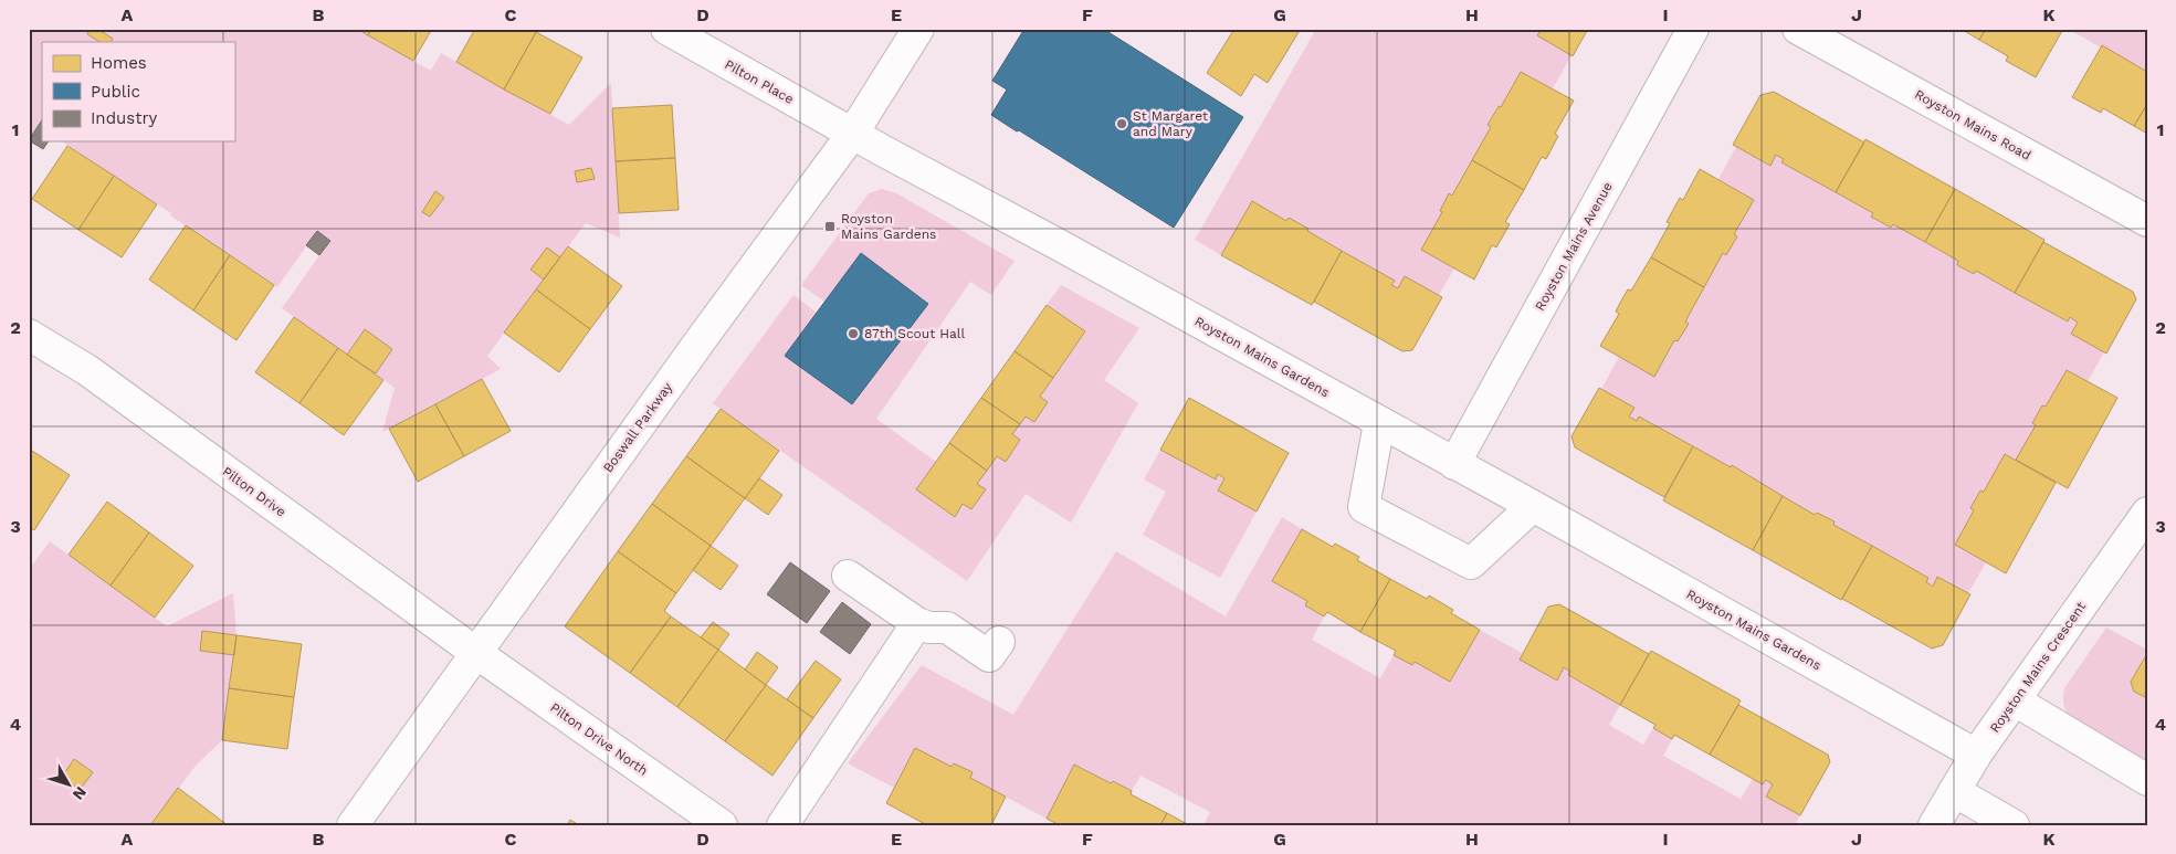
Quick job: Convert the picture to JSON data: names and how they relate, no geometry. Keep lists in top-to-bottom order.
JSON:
{
  "streets": {
    "street": [
      "Pilton Place",
      "Royston Mains Road",
      "Royston Mains Avenue",
      "Royston Mains Gardens",
      "Boswall Parkway",
      "Pilton Drive",
      "Royston Mains Crescent",
      "Pilton Drive North"
    ]
  },
  "crossings": [
    ["Pilton Place", "Royston Mains Gardens"],
    ["Pilton Place", "Boswall Parkway"],
    ["Royston Mains Avenue", "Royston Mains Gardens"],
    ["Royston Mains Gardens", "Boswall Parkway"],
    ["Royston Mains Gardens", "Royston Mains Crescent"],
    ["Boswall Parkway", "Pilton Drive"],
    ["Boswall Parkway", "Pilton Drive North"],
    ["Pilton Drive", "Pilton Drive North"]
  ],
  "places": {
    "other": ["St Margaret and Mary", "87th Scout Hall"],
    "transit": ["Royston Mains Gardens"]
  },
  "legend": ["Homes", "Public", "Industry"],
  "north": "bottom right",
  "grid": {
    "columns": [
      "A",
      "B",
      "C",
      "D",
      "E",
      "F",
      "G",
      "H",
      "I",
      "J",
      "K"
    ],
    "rows": [
      "1",
      "2",
      "3",
      "4"
    ]
  }
}
